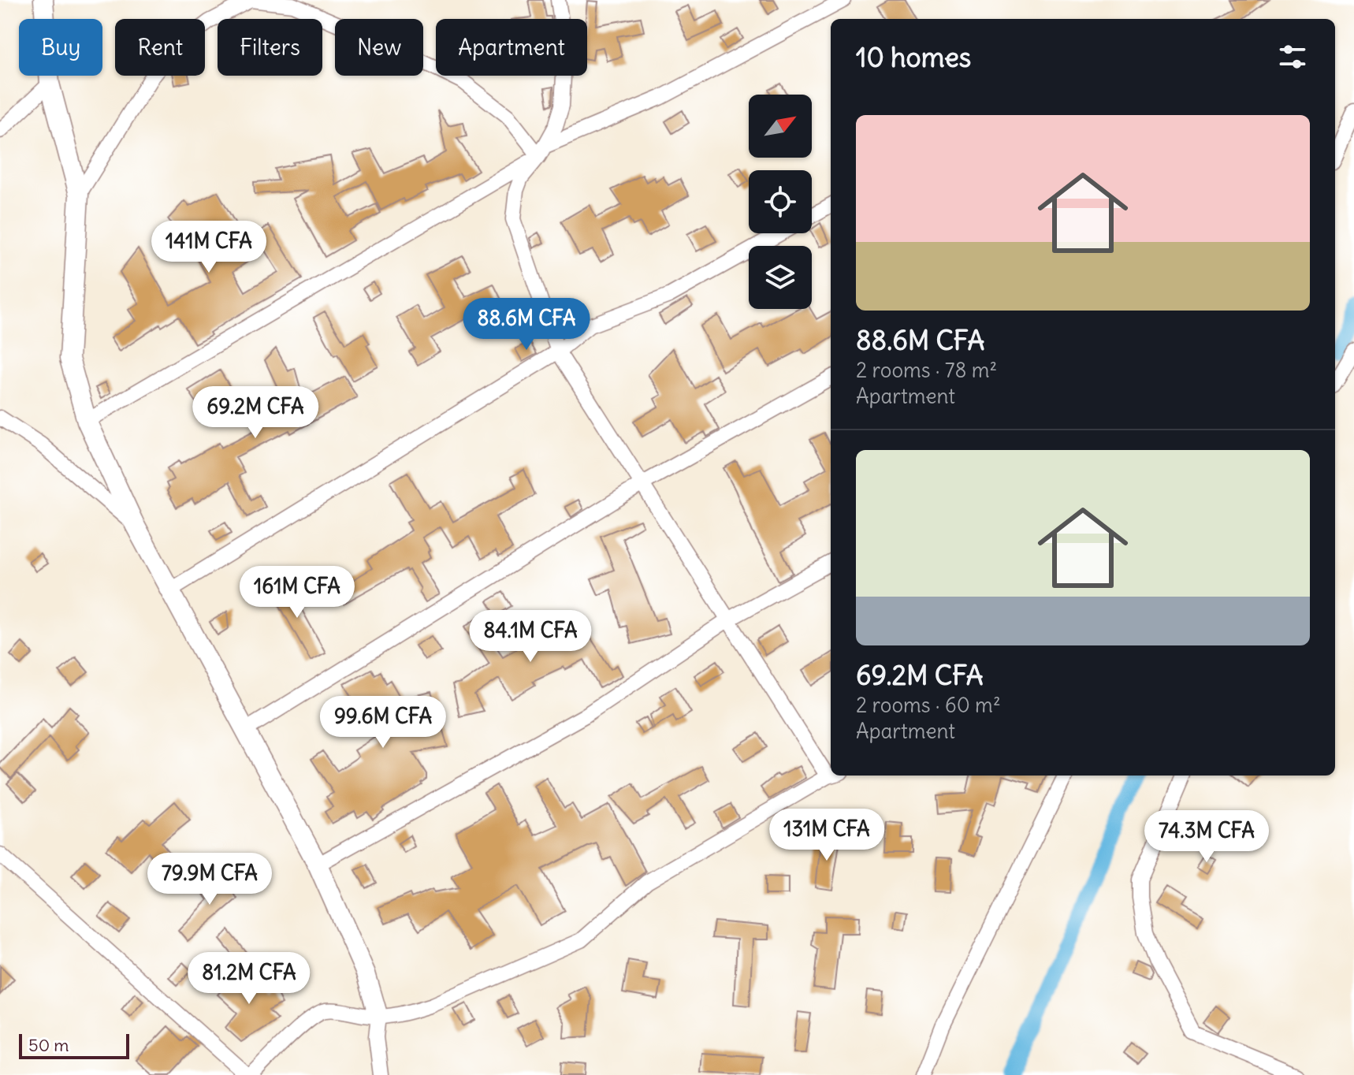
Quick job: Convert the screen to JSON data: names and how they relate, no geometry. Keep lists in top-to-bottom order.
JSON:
{
  "scale_bar": "50 m",
  "north": "top right",
  "page": {
    "chip": [
      "Buy",
      "Rent",
      "Filters",
      "New",
      "Apartment"
    ],
    "heading": "10 homes",
    "list": [
      {
        "name": "88.6M CFA",
        "note": "2 rooms · 78 m² · Apartment"
      },
      {
        "name": "69.2M CFA",
        "note": "2 rooms · 60 m² · Apartment"
      }
    ],
    "price": [
      "141M CFA",
      "88.6M CFA",
      "69.2M CFA",
      "161M CFA",
      "84.1M CFA",
      "99.6M CFA",
      "131M CFA",
      "74.3M CFA",
      "79.9M CFA",
      "81.2M CFA"
    ],
    "scale": "50 m"
  }
}
